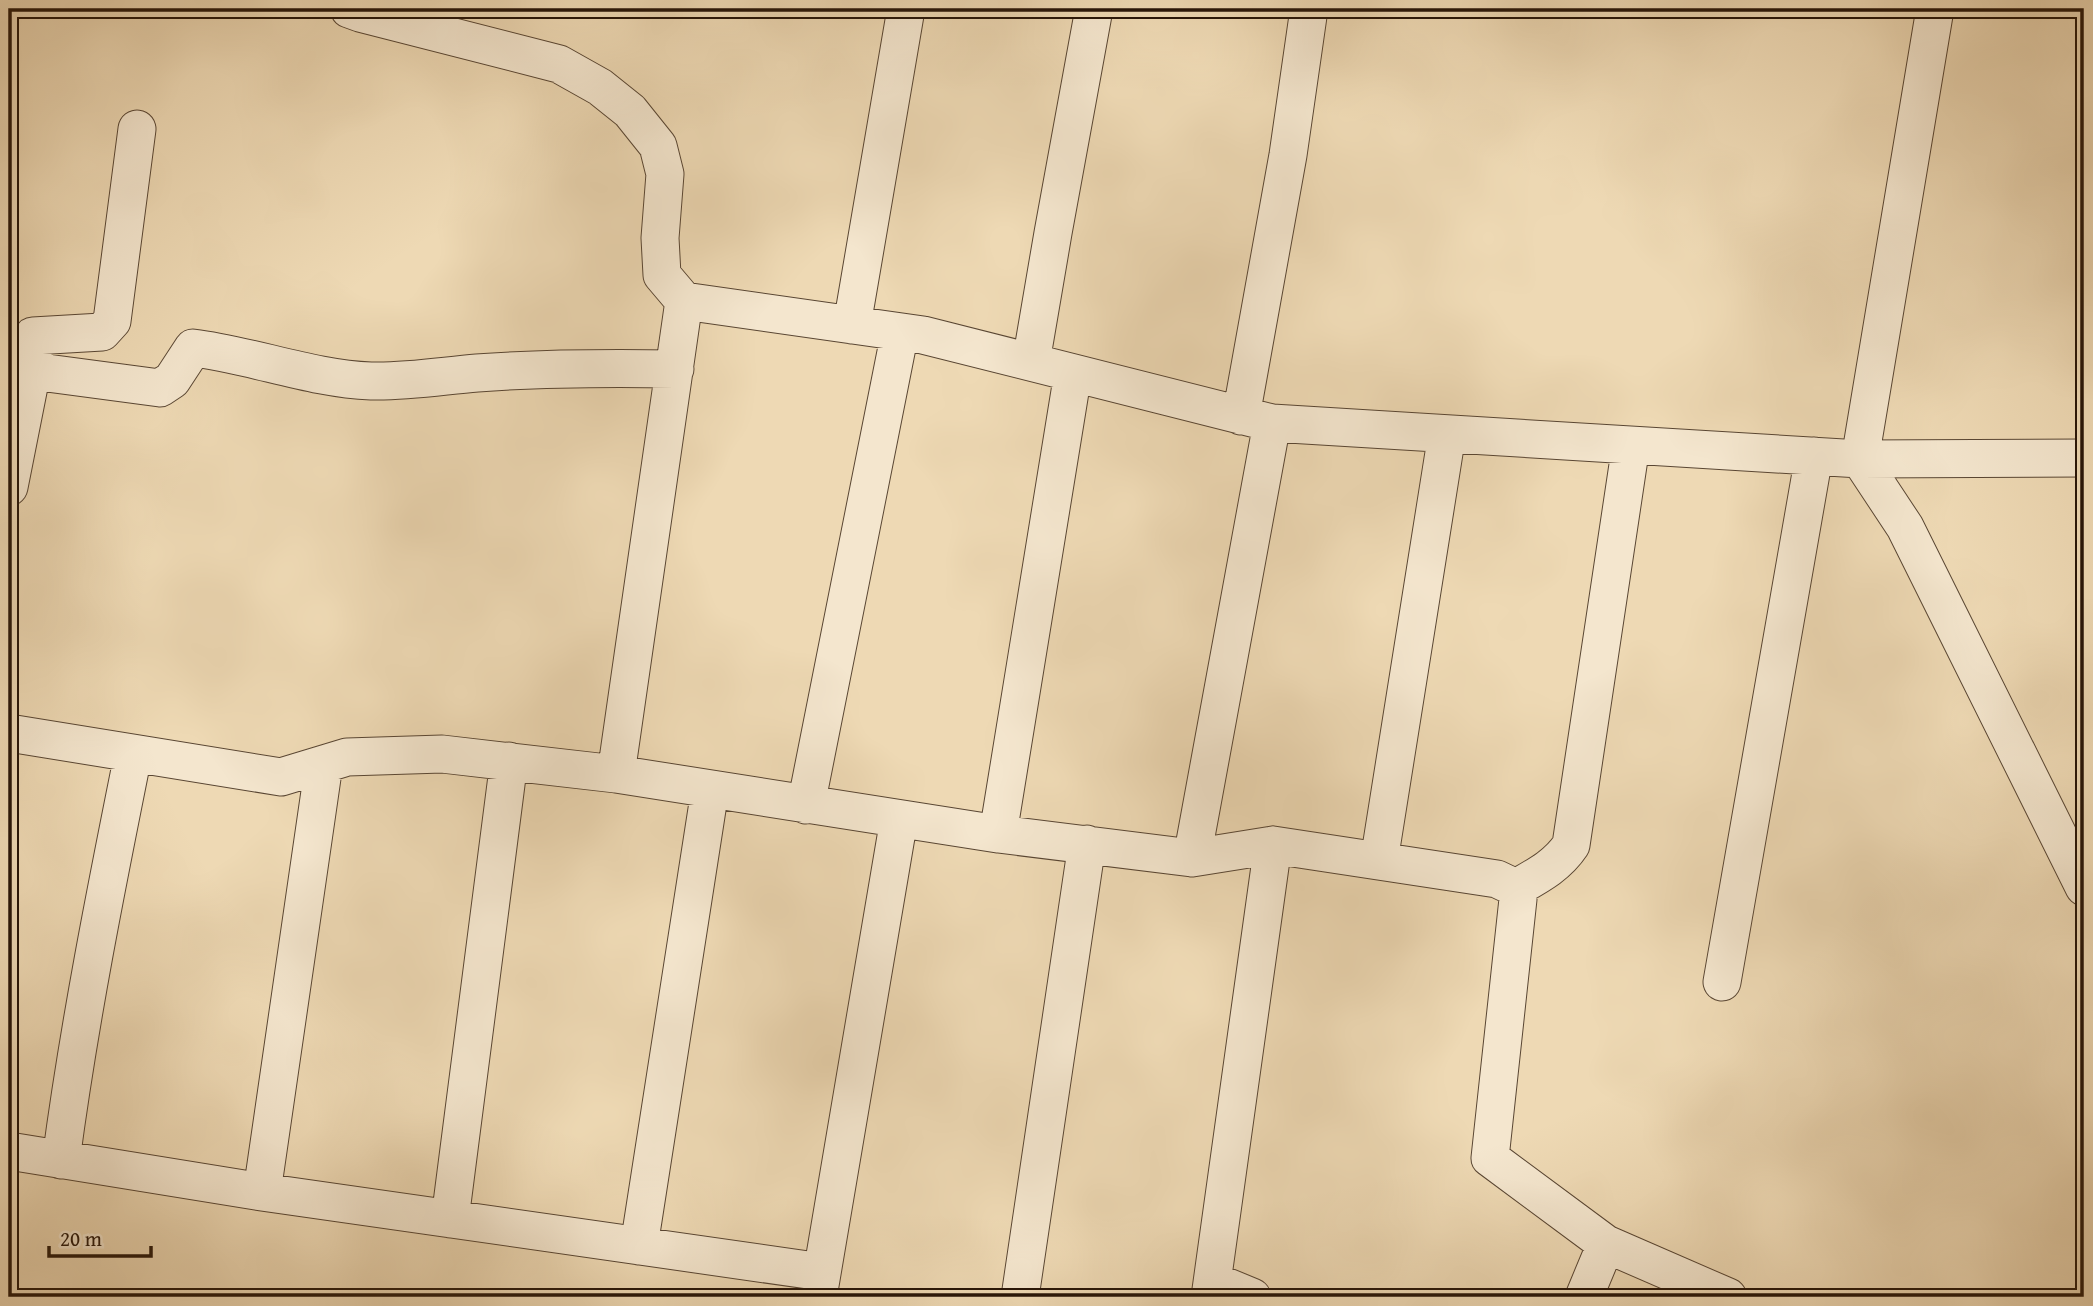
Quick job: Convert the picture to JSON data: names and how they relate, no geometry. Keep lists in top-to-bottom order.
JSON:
{
  "scale_bar": "20 m"
}
